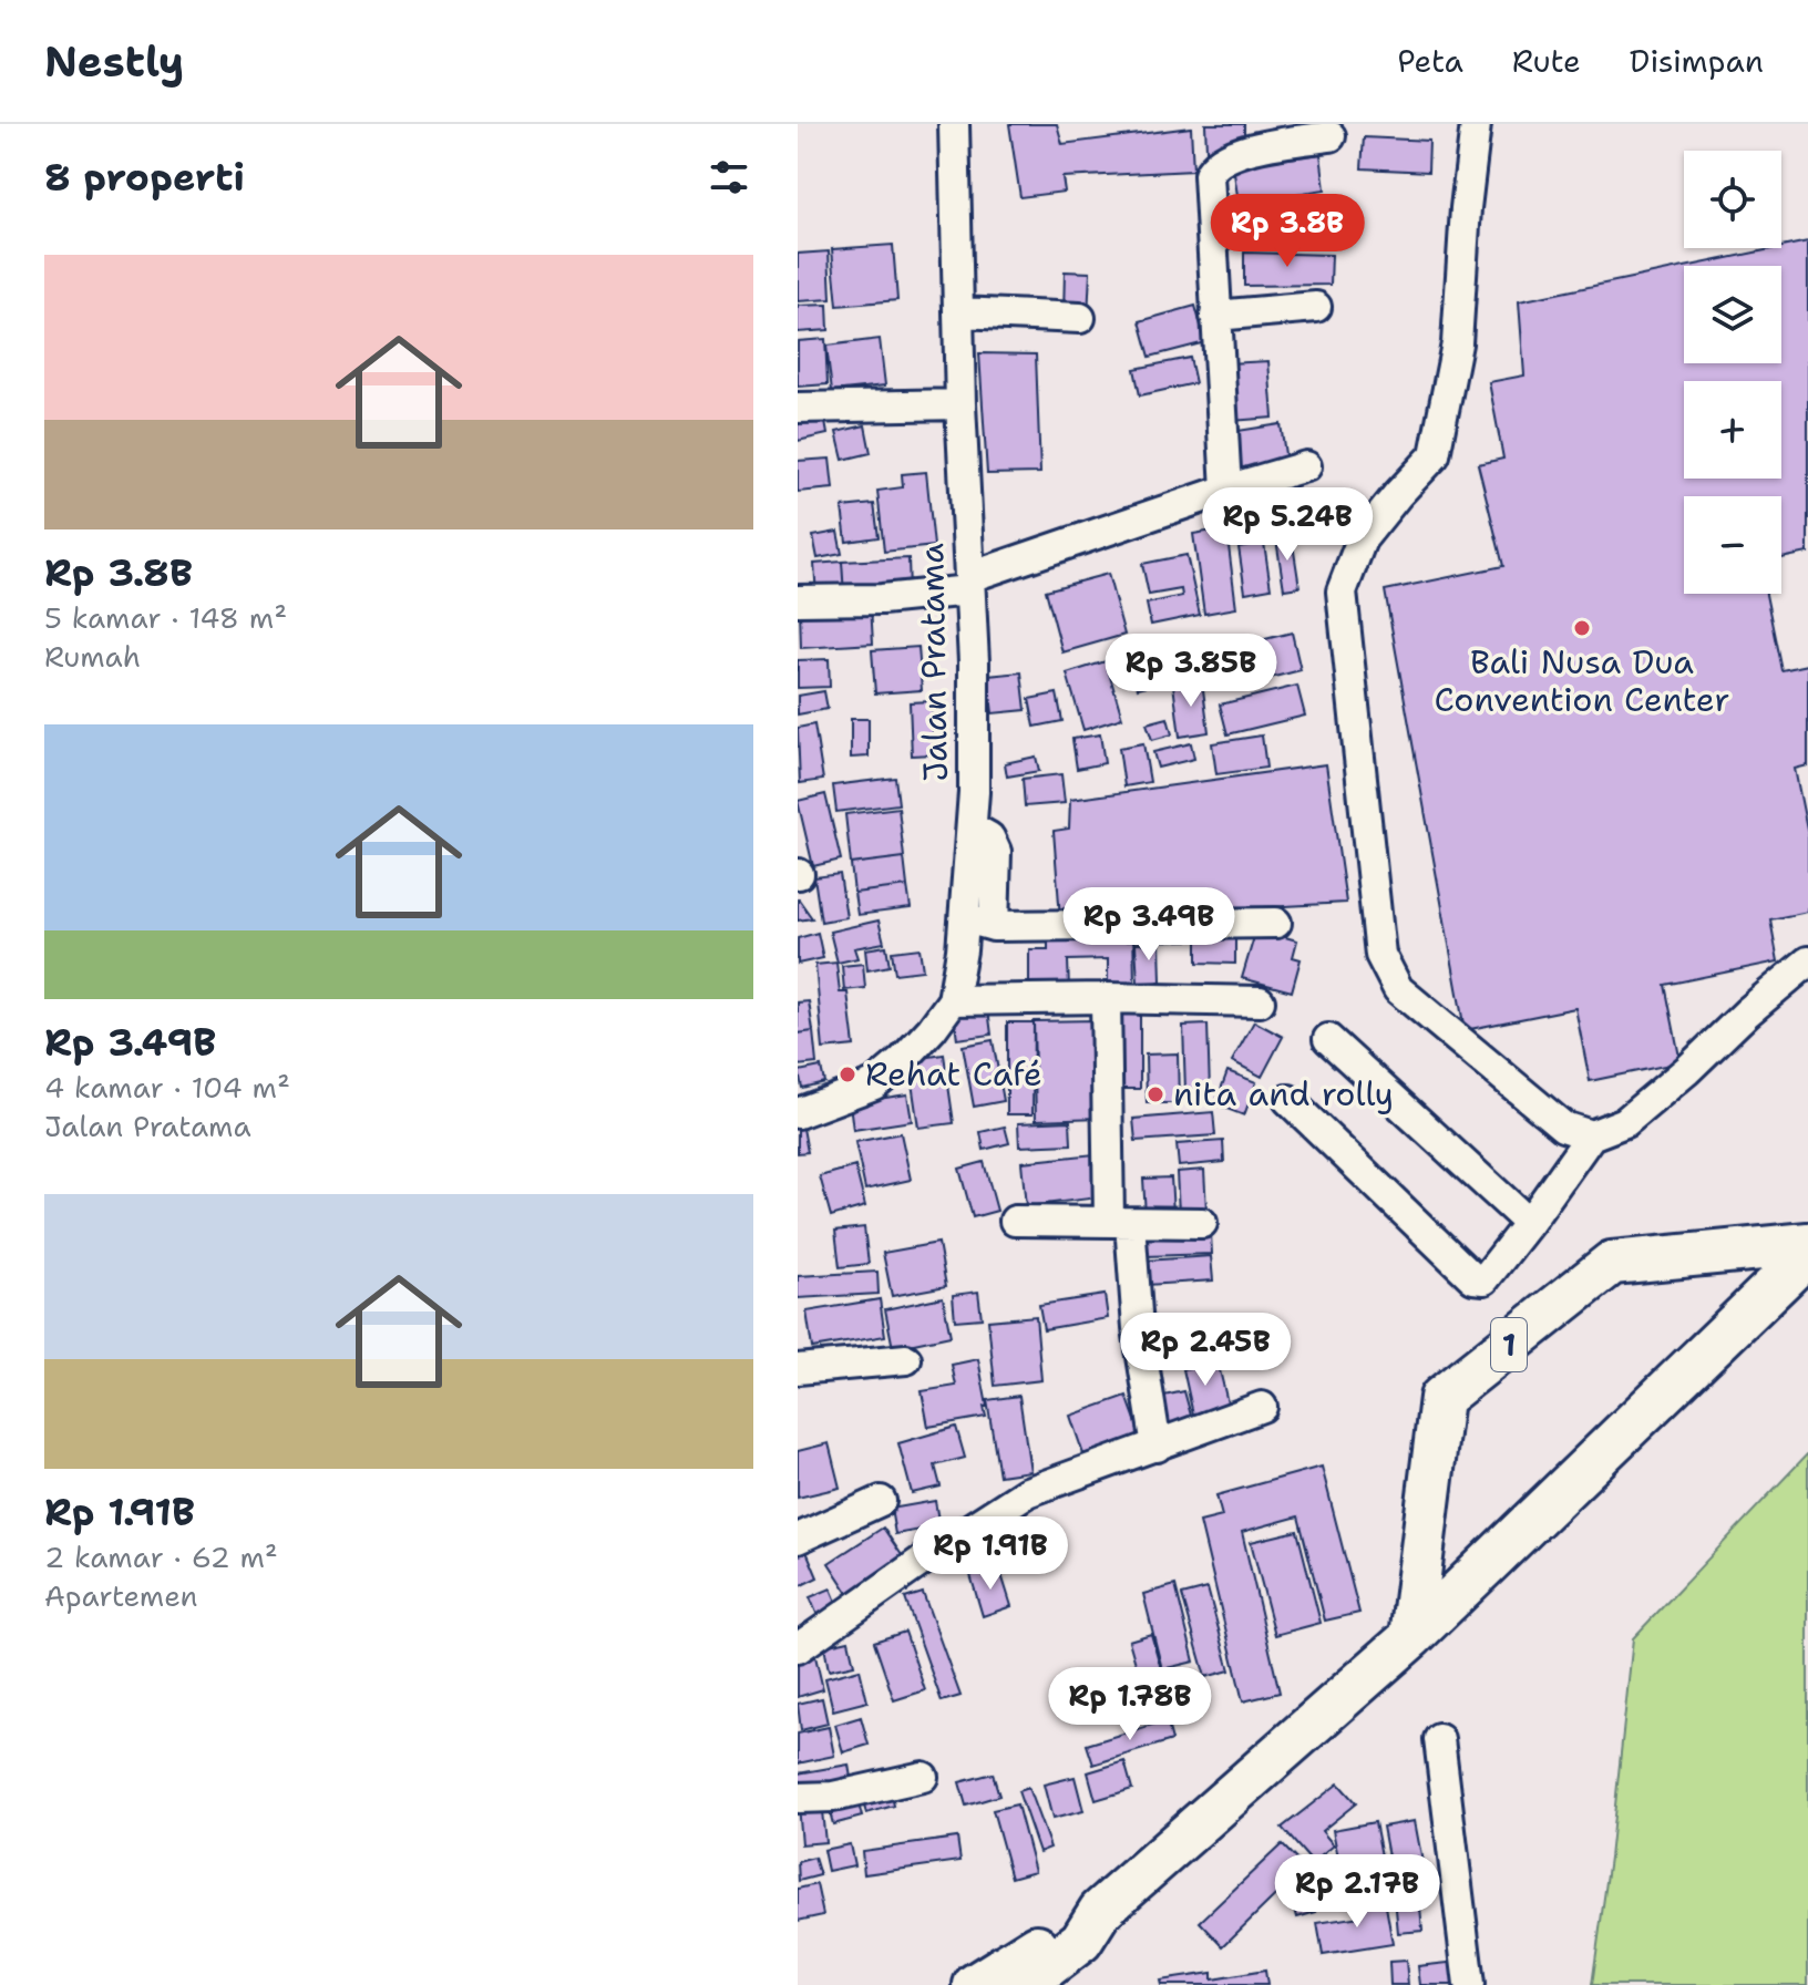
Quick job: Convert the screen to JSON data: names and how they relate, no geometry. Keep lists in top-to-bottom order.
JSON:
{
  "streets": {
    "highway": ["1"],
    "street": ["Jalan Pratama"]
  },
  "places": ["Bali Nusa Dua Convention Center", "Rehat Café", "nita and rolly"],
  "page": {
    "header": "Nestly",
    "nav": ["Peta", "Rute", "Disimpan"],
    "heading": "8 properti",
    "map_buttons": ["+", "−"],
    "price": [
      "Rp 3.8B",
      "Rp 5.24B",
      "Rp 3.85B",
      "Rp 3.49B",
      "Rp 2.45B",
      "Rp 1.91B",
      "Rp 1.78B",
      "Rp 2.17B"
    ],
    "list": [
      {
        "name": "Rp 3.8B",
        "note": "5 kamar · 148 m² · Rumah"
      },
      {
        "name": "Rp 3.49B",
        "note": "4 kamar · 104 m² · Jalan Pratama"
      },
      {
        "name": "Rp 1.91B",
        "note": "2 kamar · 62 m² · Apartemen"
      }
    ]
  }
}
